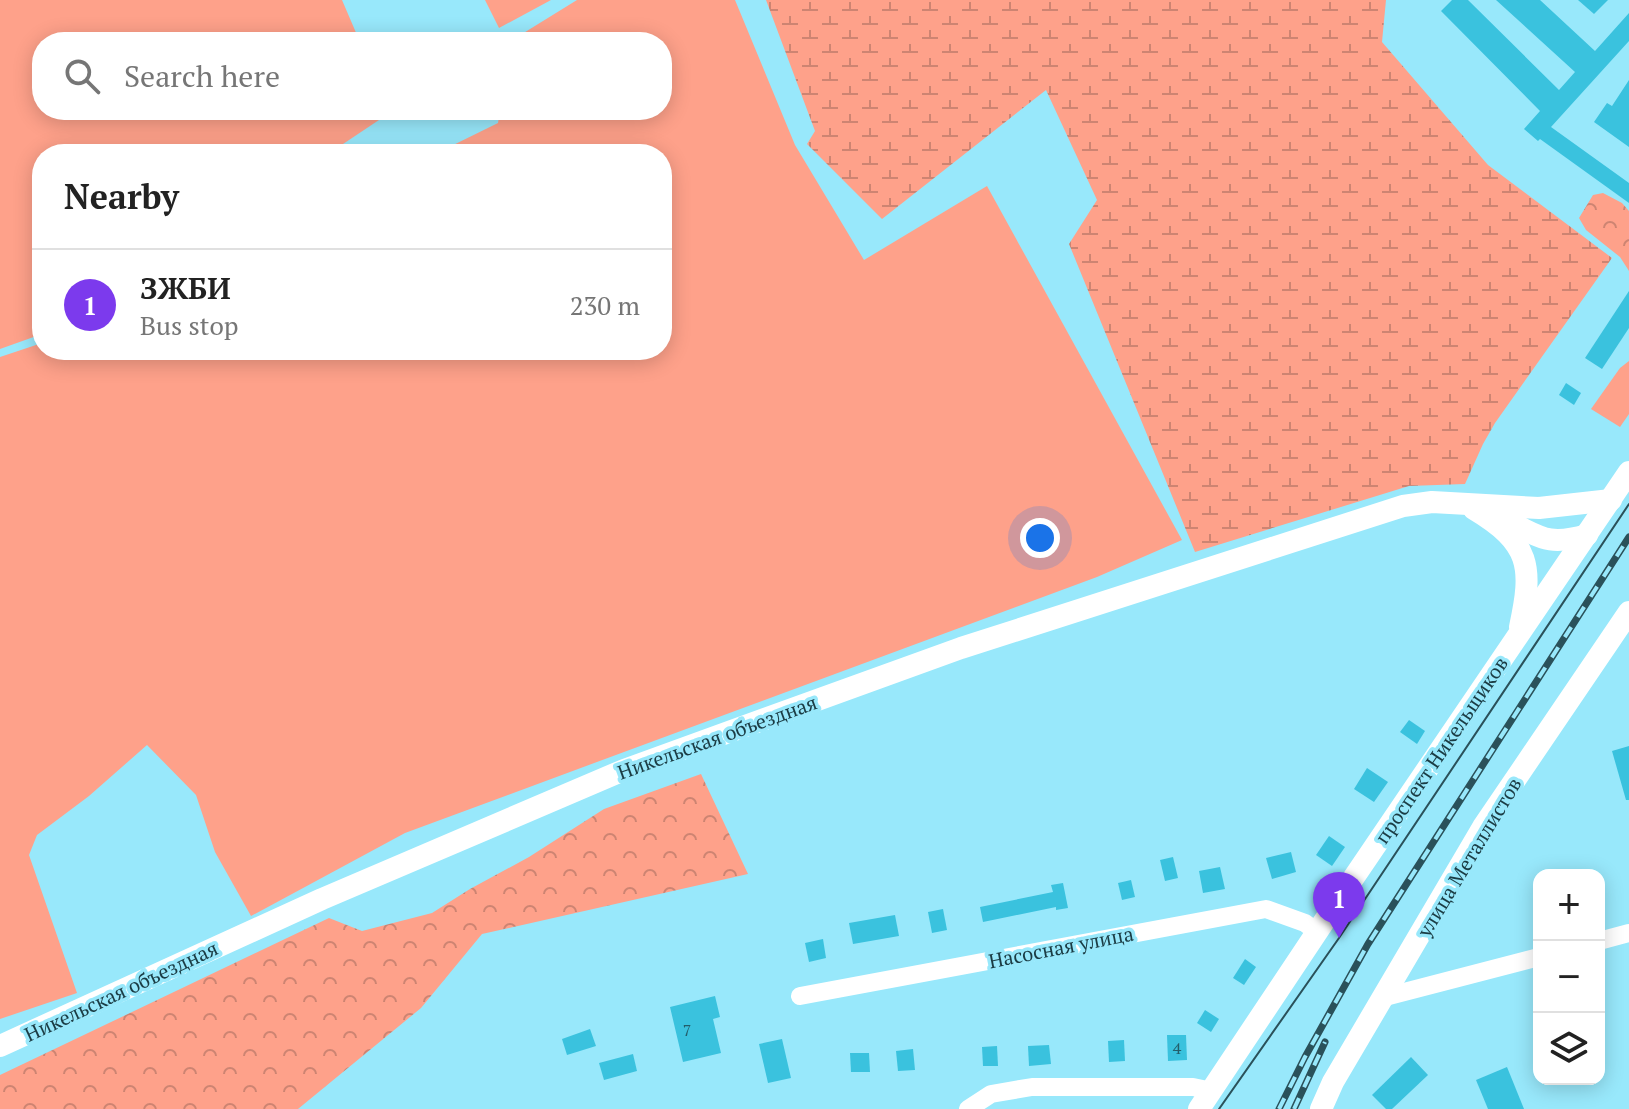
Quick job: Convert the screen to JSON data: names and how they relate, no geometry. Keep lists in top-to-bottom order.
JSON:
{
  "streets": {
    "main road": ["Никельская объездная", "проспект Никельщиков", "улица Металлистов"],
    "street": ["Насосная улица"]
  },
  "crossings": [
    ["Никельская объездная", "проспект Никельщиков"],
    ["проспект Никельщиков", "Насосная улица"]
  ],
  "house_numbers": ["7", "4"],
  "page": {
    "search": "Search here",
    "heading": "Nearby",
    "list": [
      {
        "mark": "1",
        "name": "ЗЖБИ",
        "note": "Bus stop",
        "value": "230 m"
      }
    ],
    "map_buttons": ["+", "−"],
    "pins": "1"
  }
}
